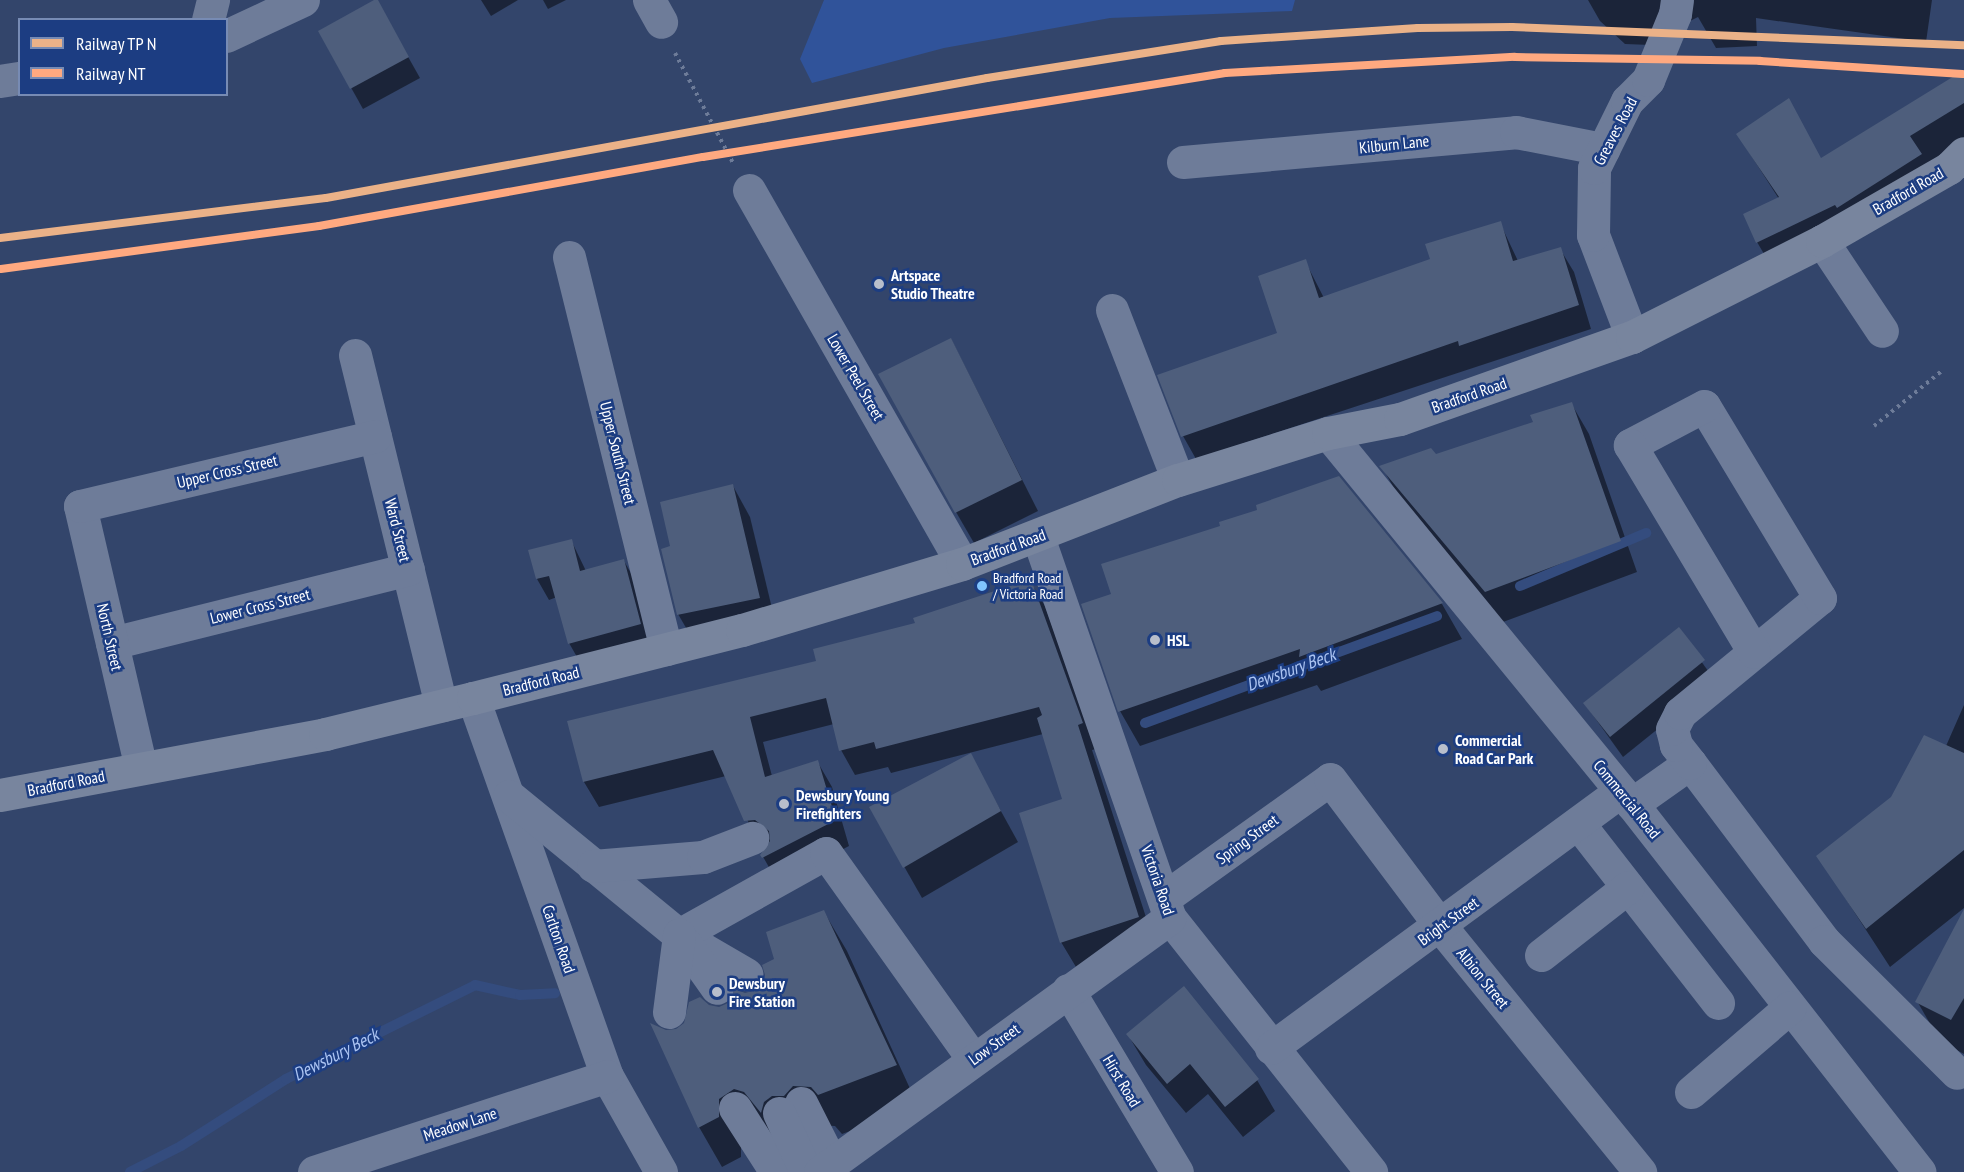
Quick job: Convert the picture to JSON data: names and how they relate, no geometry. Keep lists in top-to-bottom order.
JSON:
{
  "streets": {
    "main road": ["Bradford Road"],
    "street": [
      "Greaves Road",
      "Kilburn Lane",
      "Lower Peel Street",
      "Upper South Street",
      "Upper Cross Street",
      "Ward Street",
      "Lower Cross Street",
      "North Street",
      "Commercial Road",
      "Spring Street",
      "Victoria Road",
      "Bright Street",
      "Carlton Road",
      "Albion Street",
      "Low Street",
      "Hirst Road",
      "Meadow Lane"
    ]
  },
  "crossings": [
    ["Greaves Road", "Kilburn Lane"],
    ["Greaves Road", "Bradford Road"],
    ["Bradford Road", "Lower Peel Street"],
    ["Bradford Road", "Upper South Street"],
    ["Bradford Road", "Ward Street"],
    ["Bradford Road", "North Street"],
    ["Bradford Road", "Commercial Road"],
    ["Bradford Road", "Victoria Road"],
    ["Bradford Road", "Carlton Road"],
    ["Upper Cross Street", "Ward Street"],
    ["Upper Cross Street", "North Street"],
    ["Ward Street", "Lower Cross Street"],
    ["Lower Cross Street", "North Street"],
    ["Commercial Road", "Bright Street"],
    ["Spring Street", "Victoria Road"],
    ["Spring Street", "Albion Street"],
    ["Spring Street", "Low Street"],
    ["Victoria Road", "Bright Street"],
    ["Victoria Road", "Low Street"],
    ["Bright Street", "Albion Street"],
    ["Carlton Road", "Meadow Lane"],
    ["Low Street", "Hirst Road"]
  ],
  "water": ["Dewsbury Beck"],
  "places": [
    "Artspace Studio Theatre",
    "Bradford Road / Victoria Road",
    "HSL",
    "Commercial Road Car Park",
    "Dewsbury Young Firefighters",
    "Dewsbury Fire Station"
  ],
  "lines": ["rail line NT"],
  "legend": ["Railway TP N", "Railway NT"]
}
